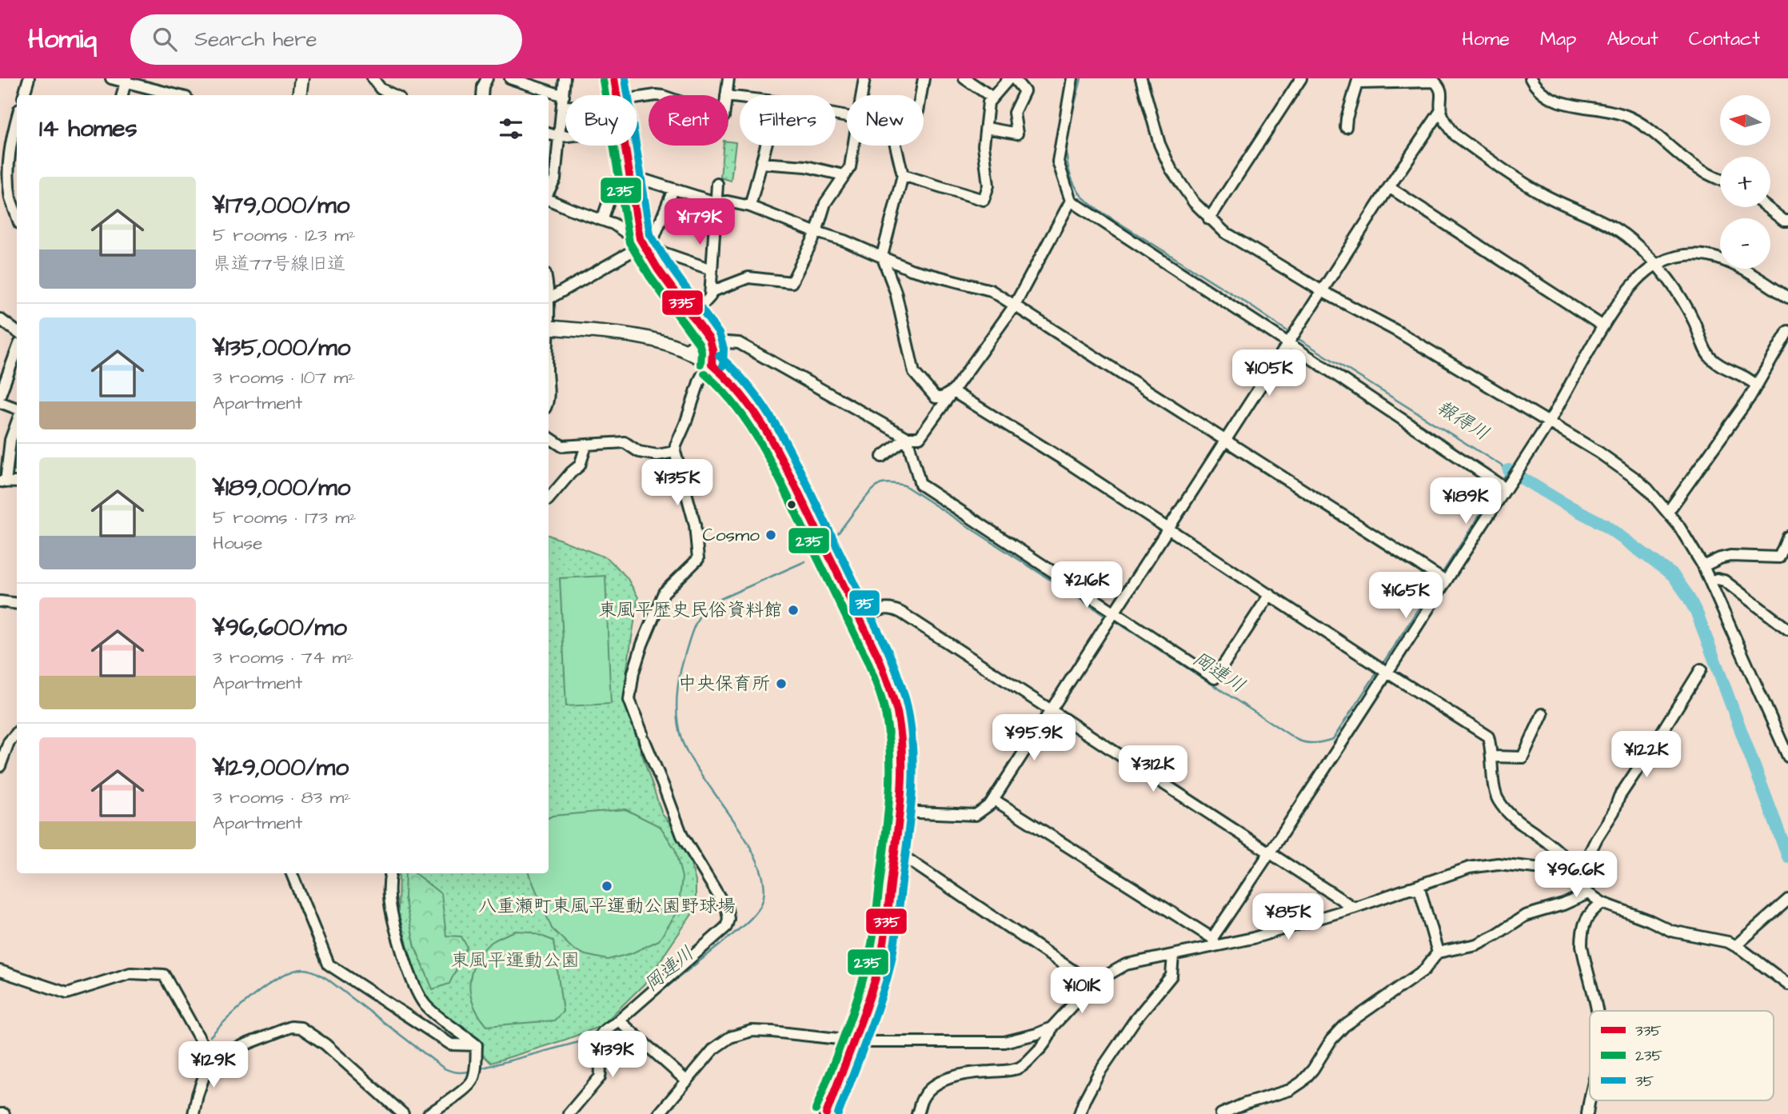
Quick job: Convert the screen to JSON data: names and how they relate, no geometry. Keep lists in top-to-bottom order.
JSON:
{
  "water": ["報得川", "岡連川"],
  "parks": ["東風平運動公園"],
  "places": [
    "Cosmo",
    "東風平歴史民俗資料館",
    "中央保育所",
    "八重瀬町東風平運動公園野球場"
  ],
  "lines": ["transit line 335", "transit line 35", "transit line 235"],
  "legend": ["335", "235", "35"],
  "north": "left",
  "page": {
    "header": "Homiq",
    "search": "Search here",
    "nav": [
      "Home",
      "Map",
      "About",
      "Contact"
    ],
    "map_buttons": ["+", "−"],
    "chip": [
      "Buy",
      "Rent",
      "Filters",
      "New"
    ],
    "heading": "14 homes",
    "list": [
      {
        "name": "¥179,000/mo",
        "note": "5 rooms · 123 m² · 県道77号線旧道"
      },
      {
        "name": "¥135,000/mo",
        "note": "3 rooms · 107 m² · Apartment"
      },
      {
        "name": "¥189,000/mo",
        "note": "5 rooms · 173 m² · House"
      },
      {
        "name": "¥96,600/mo",
        "note": "3 rooms · 74 m² · Apartment"
      },
      {
        "name": "¥129,000/mo",
        "note": "3 rooms · 83 m² · Apartment"
      }
    ],
    "price": [
      "¥179K",
      "¥105K",
      "¥135K",
      "¥189K",
      "¥216K",
      "¥165K",
      "¥95.9K",
      "¥122K",
      "¥312K",
      "¥96.6K",
      "¥85K",
      "¥101K",
      "¥139K",
      "¥129K"
    ]
  }
}
